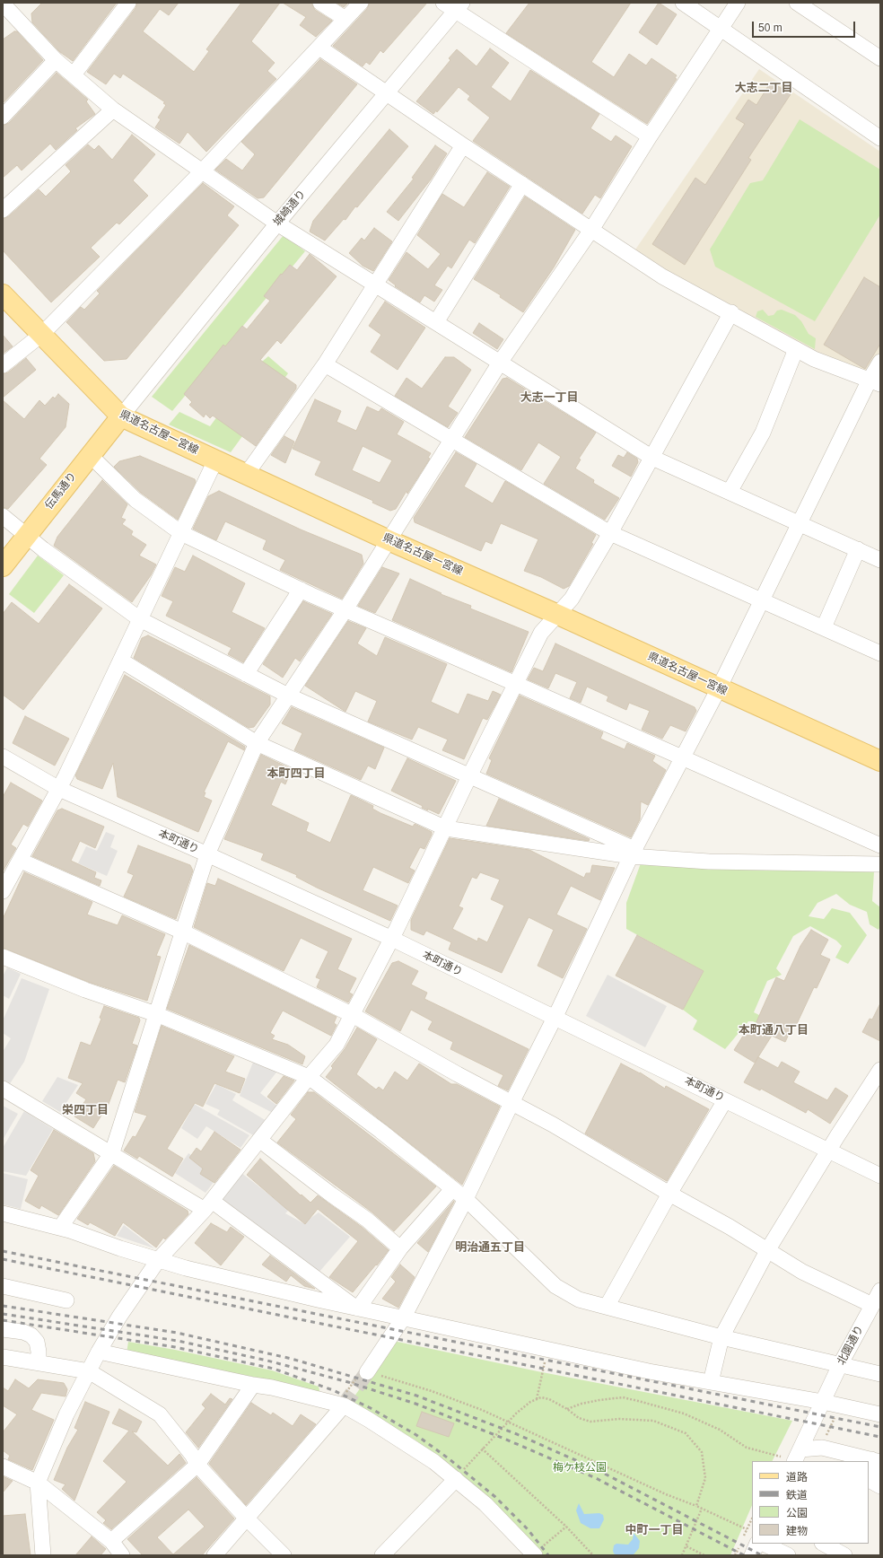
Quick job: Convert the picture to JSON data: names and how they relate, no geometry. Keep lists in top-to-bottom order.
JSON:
{
  "streets": {
    "main road": ["県道名古屋一宮線", "伝馬通り"],
    "street": ["城崎通り", "本町通り", "北園通り"]
  },
  "crossings": [
    ["城崎通り", "県道名古屋一宮線"],
    ["城崎通り", "伝馬通り"],
    ["県道名古屋一宮線", "伝馬通り"]
  ],
  "districts": [
    "大志二丁目",
    "大志一丁目",
    "本町四丁目",
    "本町通八丁目",
    "栄四丁目",
    "明治通五丁目",
    "中町一丁目"
  ],
  "parks": ["梅ケ枝公園"],
  "legend": [
    "道路",
    "鉄道",
    "公園",
    "建物"
  ],
  "scale_bar": "50 m"
}
